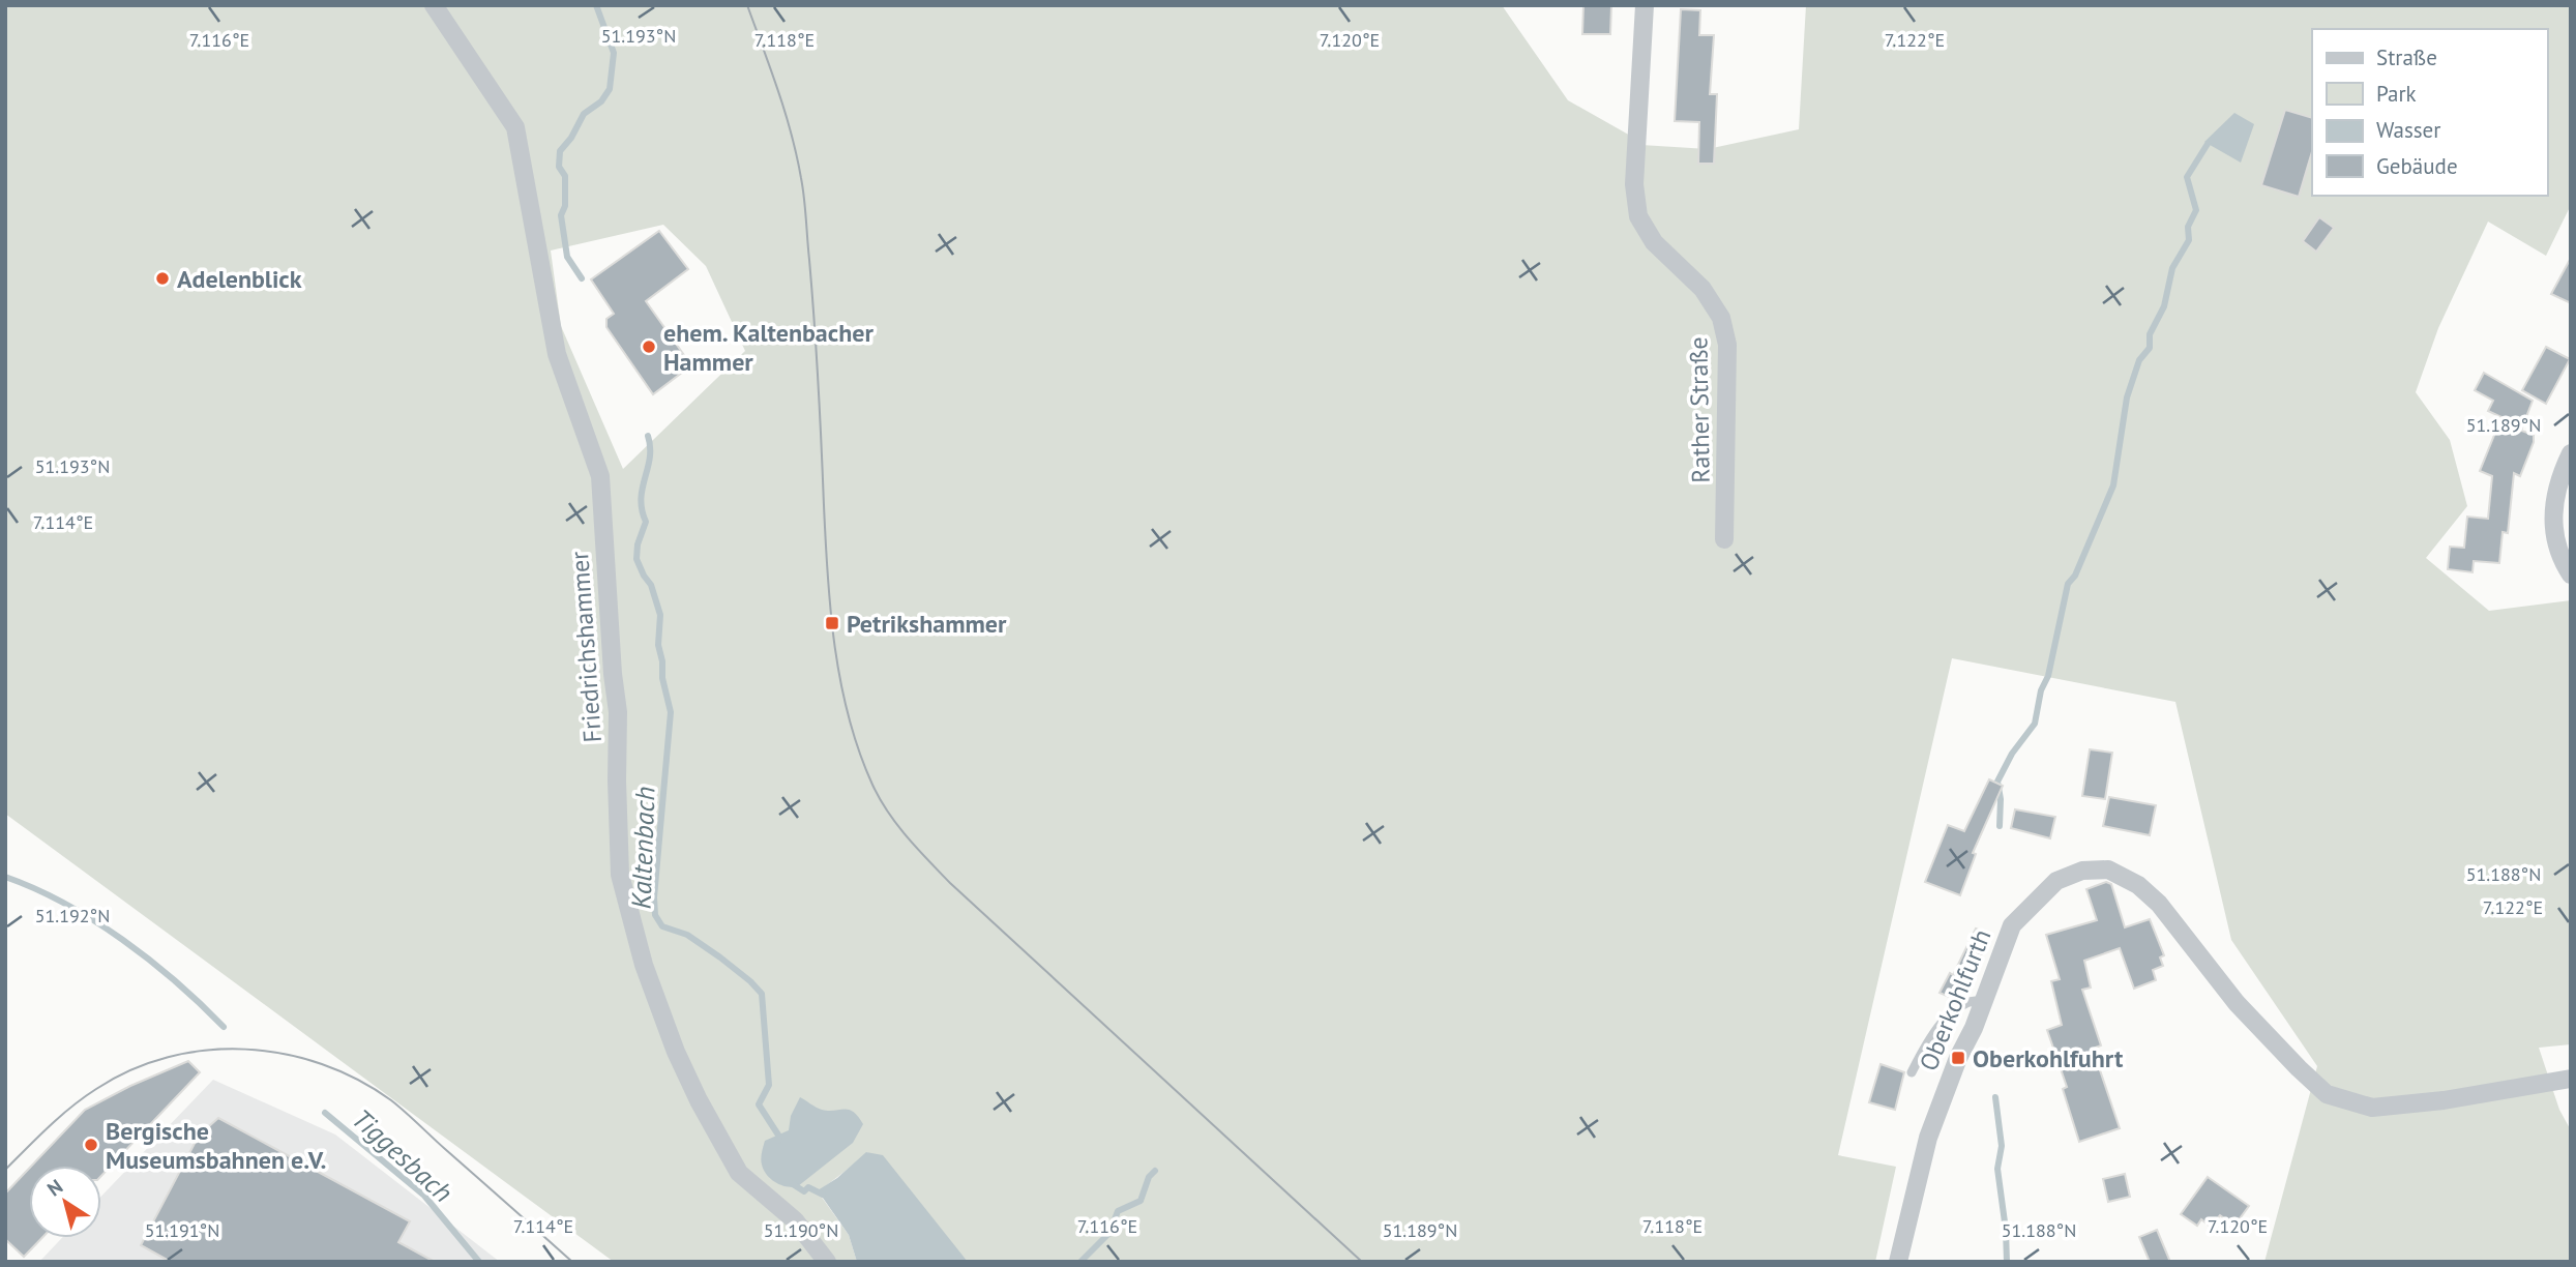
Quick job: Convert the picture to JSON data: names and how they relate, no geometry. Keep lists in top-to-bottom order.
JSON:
{
  "streets": {
    "street": ["Rather Straße", "Friedrichshammer", "Oberkohlfurth"]
  },
  "water": ["Kaltenbach", "Tiggesbach"],
  "places": {
    "other": ["Adelenblick", "ehem. Kaltenbacher Hammer", "Bergische Museumsbahnen e.V."],
    "transit": ["Petrikshammer", "Oberkohlfuhrt"]
  },
  "legend": [
    "Straße",
    "Park",
    "Wasser",
    "Gebäude"
  ],
  "north": "top left",
  "coordinates": [
    "51.193°N",
    "7.116°E",
    "7.118°E",
    "7.120°E",
    "7.122°E",
    "51.189°N",
    "7.114°E",
    "51.188°N",
    "51.192°N",
    "51.191°N",
    "51.190°N"
  ]
}
